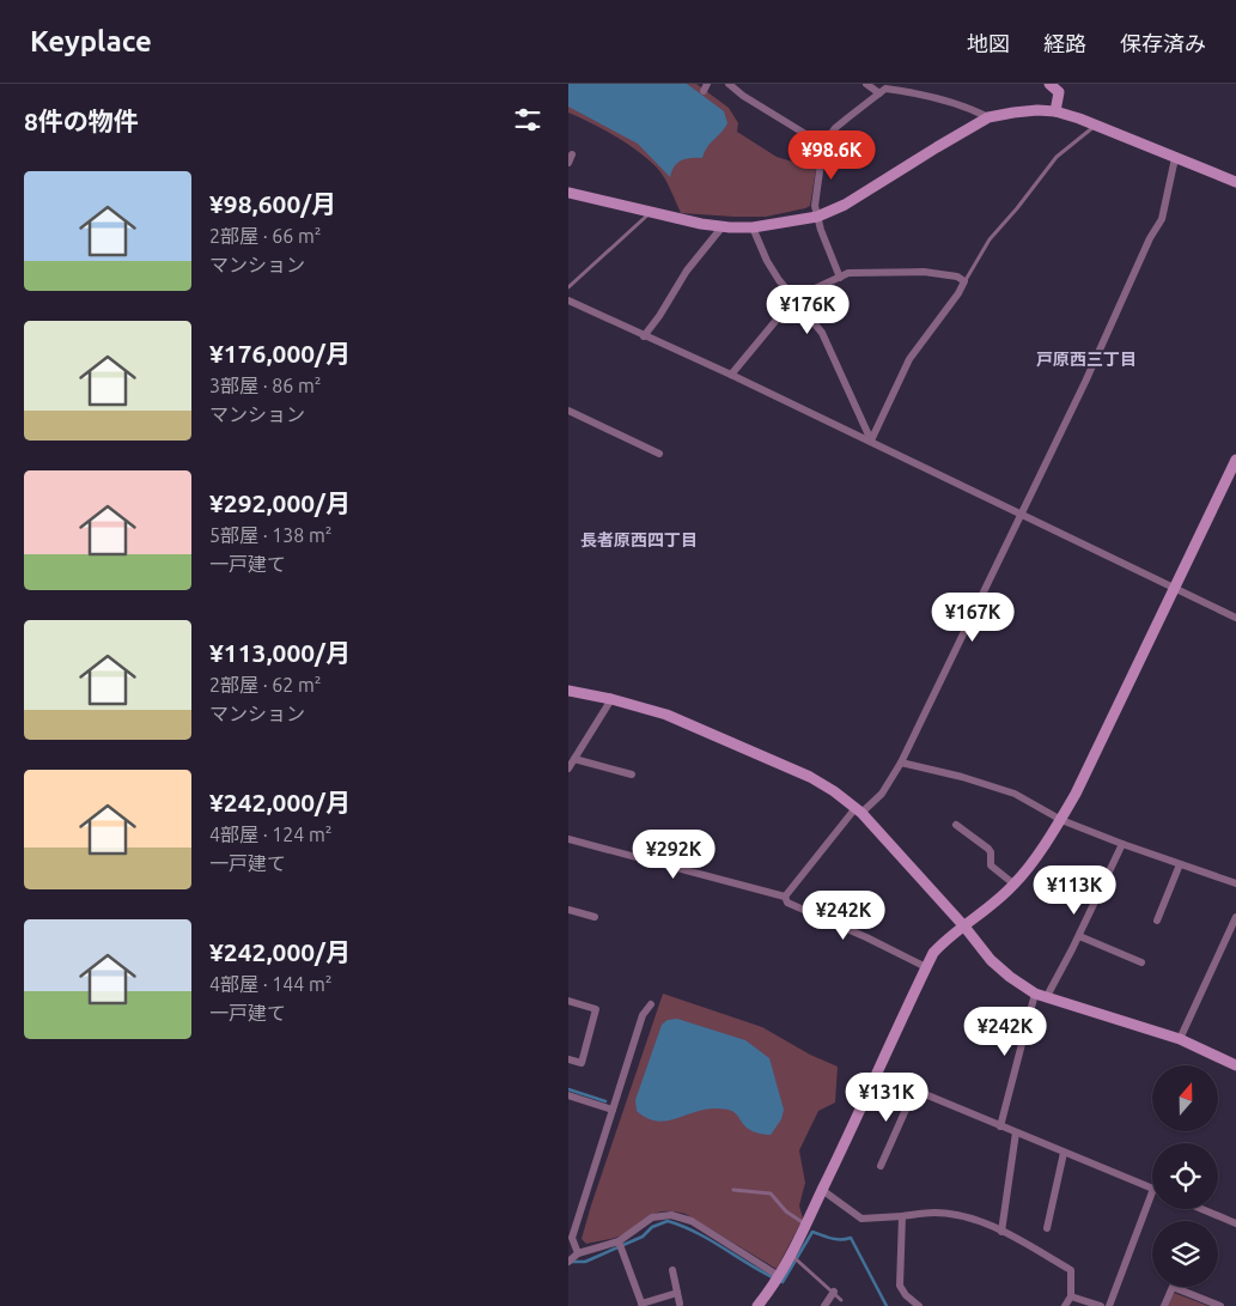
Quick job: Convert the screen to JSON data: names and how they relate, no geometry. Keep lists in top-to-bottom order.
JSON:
{
  "districts": ["戸原西三丁目", "長者原西四丁目"],
  "north": "top",
  "page": {
    "header": "Keyplace",
    "nav": ["地図", "経路", "保存済み"],
    "heading": "8件の物件",
    "price": [
      "¥98.6K",
      "¥176K",
      "¥167K",
      "¥292K",
      "¥113K",
      "¥242K",
      "¥242K",
      "¥131K"
    ],
    "list": [
      {
        "name": "¥98,600/月",
        "note": "2部屋 · 66 m² · マンション"
      },
      {
        "name": "¥176,000/月",
        "note": "3部屋 · 86 m² · マンション"
      },
      {
        "name": "¥292,000/月",
        "note": "5部屋 · 138 m² · 一戸建て"
      },
      {
        "name": "¥113,000/月",
        "note": "2部屋 · 62 m² · マンション"
      },
      {
        "name": "¥242,000/月",
        "note": "4部屋 · 124 m² · 一戸建て"
      },
      {
        "name": "¥242,000/月",
        "note": "4部屋 · 144 m² · 一戸建て"
      }
    ]
  }
}
